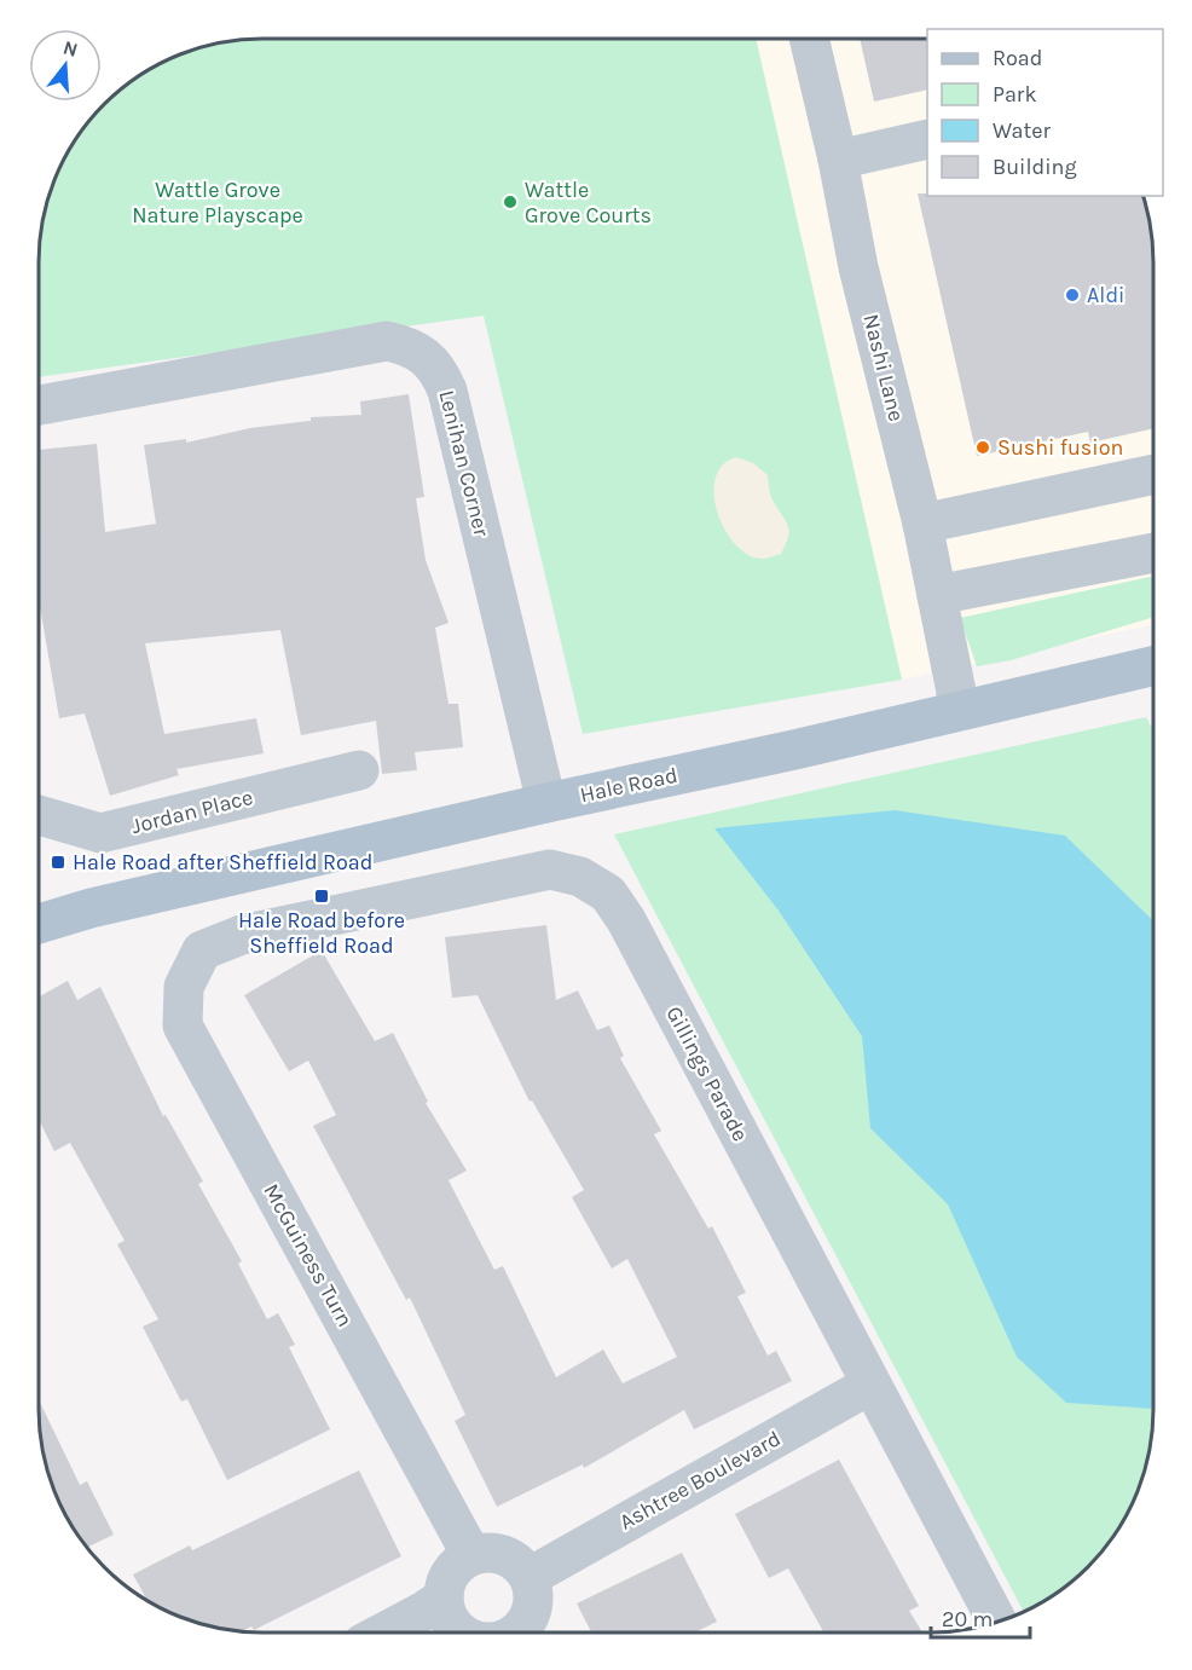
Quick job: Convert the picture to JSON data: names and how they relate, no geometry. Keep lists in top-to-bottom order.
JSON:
{
  "streets": {
    "main road": ["Hale Road"],
    "street": [
      "Nashi Lane",
      "Lenihan Corner",
      "Jordan Place",
      "Gillings Parade",
      "McGuiness Turn",
      "Ashtree Boulevard"
    ]
  },
  "crossings": [
    ["Nashi Lane", "Hale Road"],
    ["Lenihan Corner", "Hale Road"],
    ["Gillings Parade", "McGuiness Turn"],
    ["Gillings Parade", "Ashtree Boulevard"]
  ],
  "parks": ["Wattle Grove Nature Playscape"],
  "places": {
    "other": ["Wattle Grove Courts", "Aldi", "Sushi fusion"],
    "transit": ["Hale Road after Sheffield Road", "Hale Road before Sheffield Road"]
  },
  "legend": [
    "Road",
    "Park",
    "Water",
    "Building"
  ],
  "scale_bar": "20 m",
  "north": "top"
}
